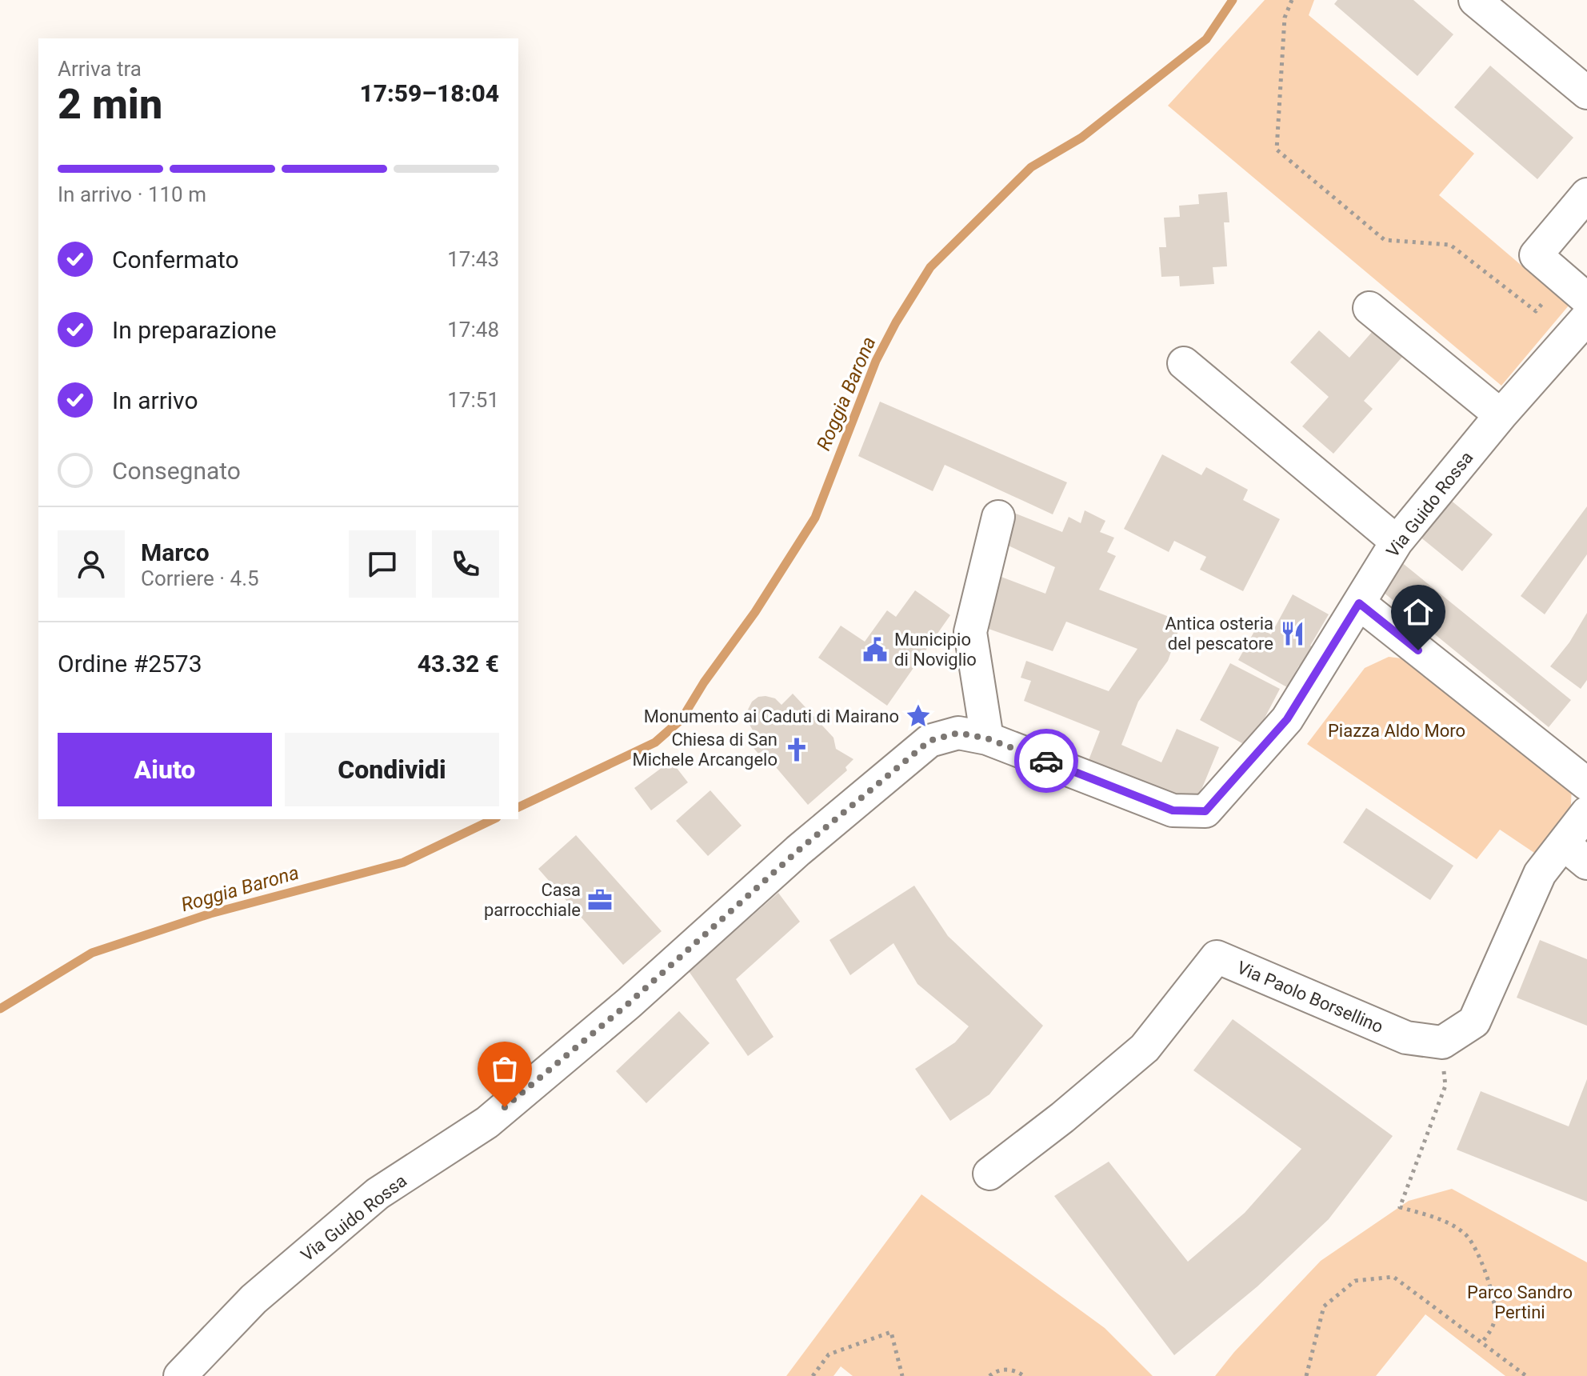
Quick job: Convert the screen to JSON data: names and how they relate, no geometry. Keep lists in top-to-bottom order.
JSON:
{
  "streets": {
    "street": ["Via Guido Rossa", "Via Paolo Borsellino"]
  },
  "water": ["Roggia Barona"],
  "parks": ["Piazza Aldo Moro", "Parco Sandro Pertini"],
  "places": {
    "restaurant": ["Antica osteria del pescatore"],
    "public building": ["Municipio di Noviglio"],
    "place": ["Monumento ai Caduti di Mairano"],
    "church": ["Chiesa di San Michele Arcangelo"],
    "office": ["Casa parrocchiale"]
  },
  "page": {
    "heading": ["2 min", "Arriva tra", "17:59–18:04"],
    "panel": [
      "Marco",
      "Corriere · 4.5",
      "Ordine #2573",
      "43.32 €"
    ],
    "bar": "In arrivo · 110 m",
    "list": [
      ["Confermato", "17:43"],
      ["In preparazione", "17:48"],
      ["In arrivo", "17:51"],
      "Consegnato"
    ],
    "buttons": ["Aiuto", "Condividi"]
  }
}
